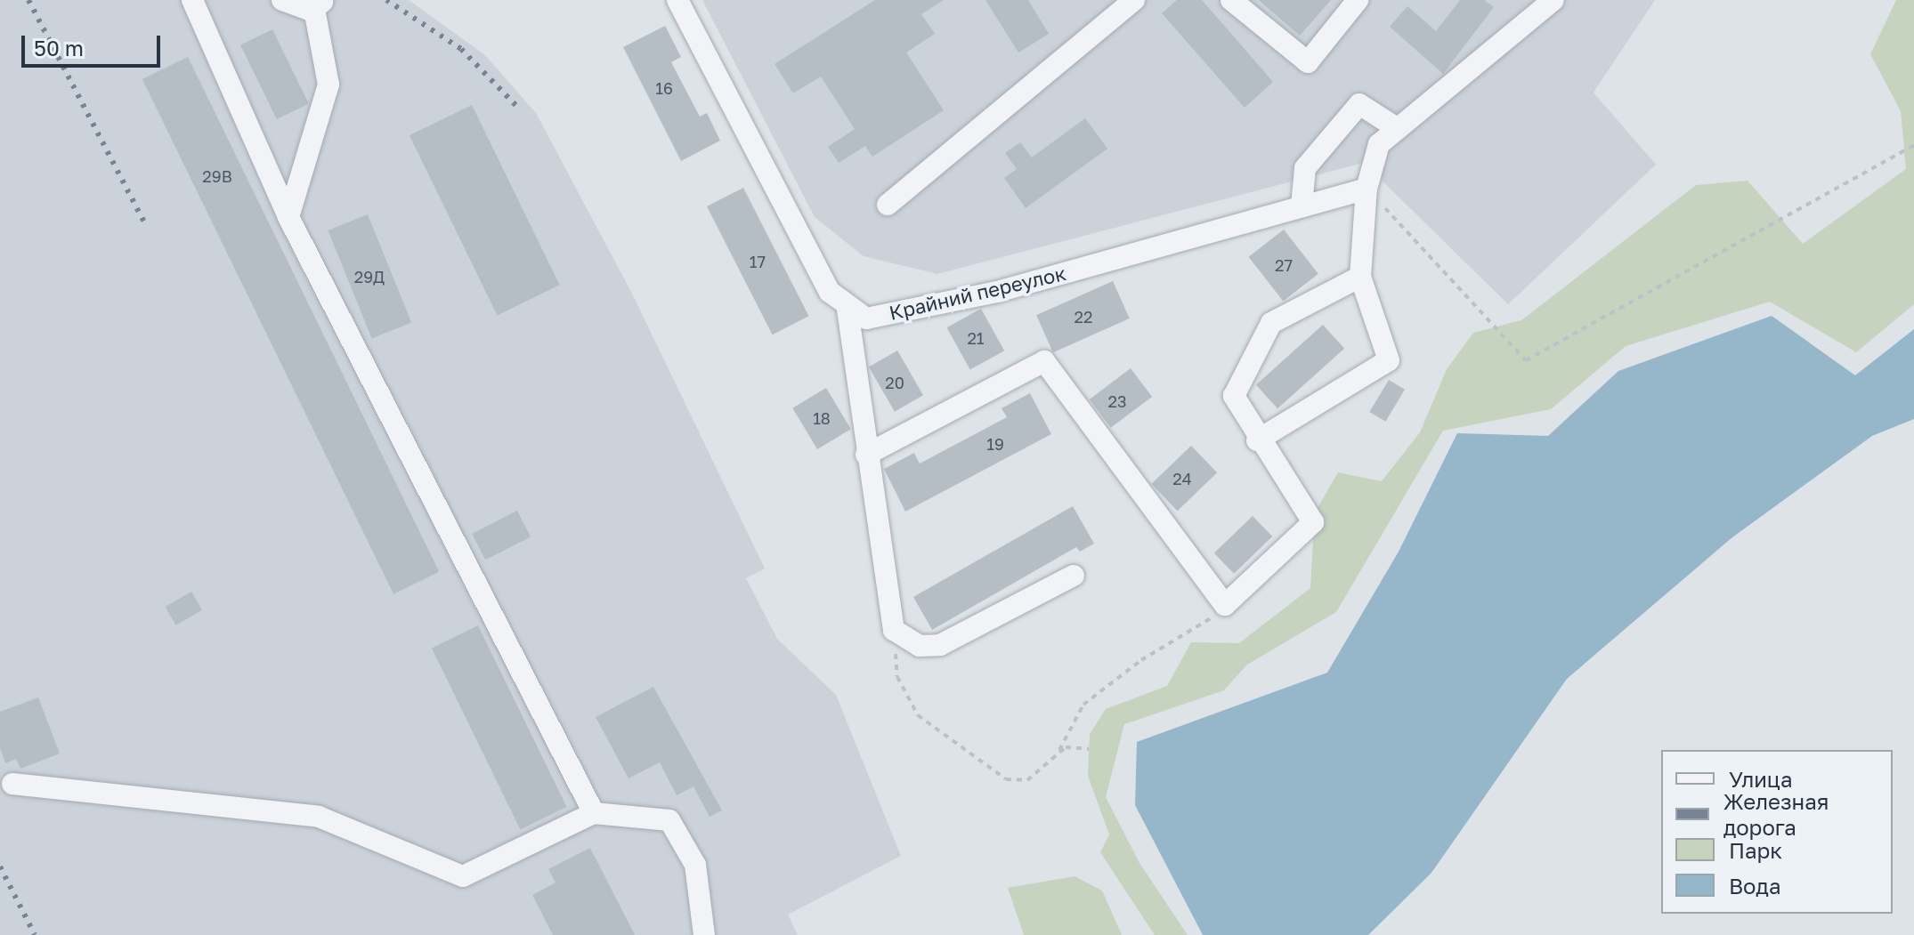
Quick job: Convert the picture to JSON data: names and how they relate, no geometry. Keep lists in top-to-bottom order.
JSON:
{
  "streets": {
    "street": ["Крайний переулок"]
  },
  "house_numbers": [
    "16",
    "29В",
    "17",
    "27",
    "29Д",
    "22",
    "21",
    "20",
    "23",
    "18",
    "19",
    "24"
  ],
  "legend": [
    "Улица",
    "Железная дорога",
    "Парк",
    "Вода"
  ],
  "scale_bar": "50 m"
}
